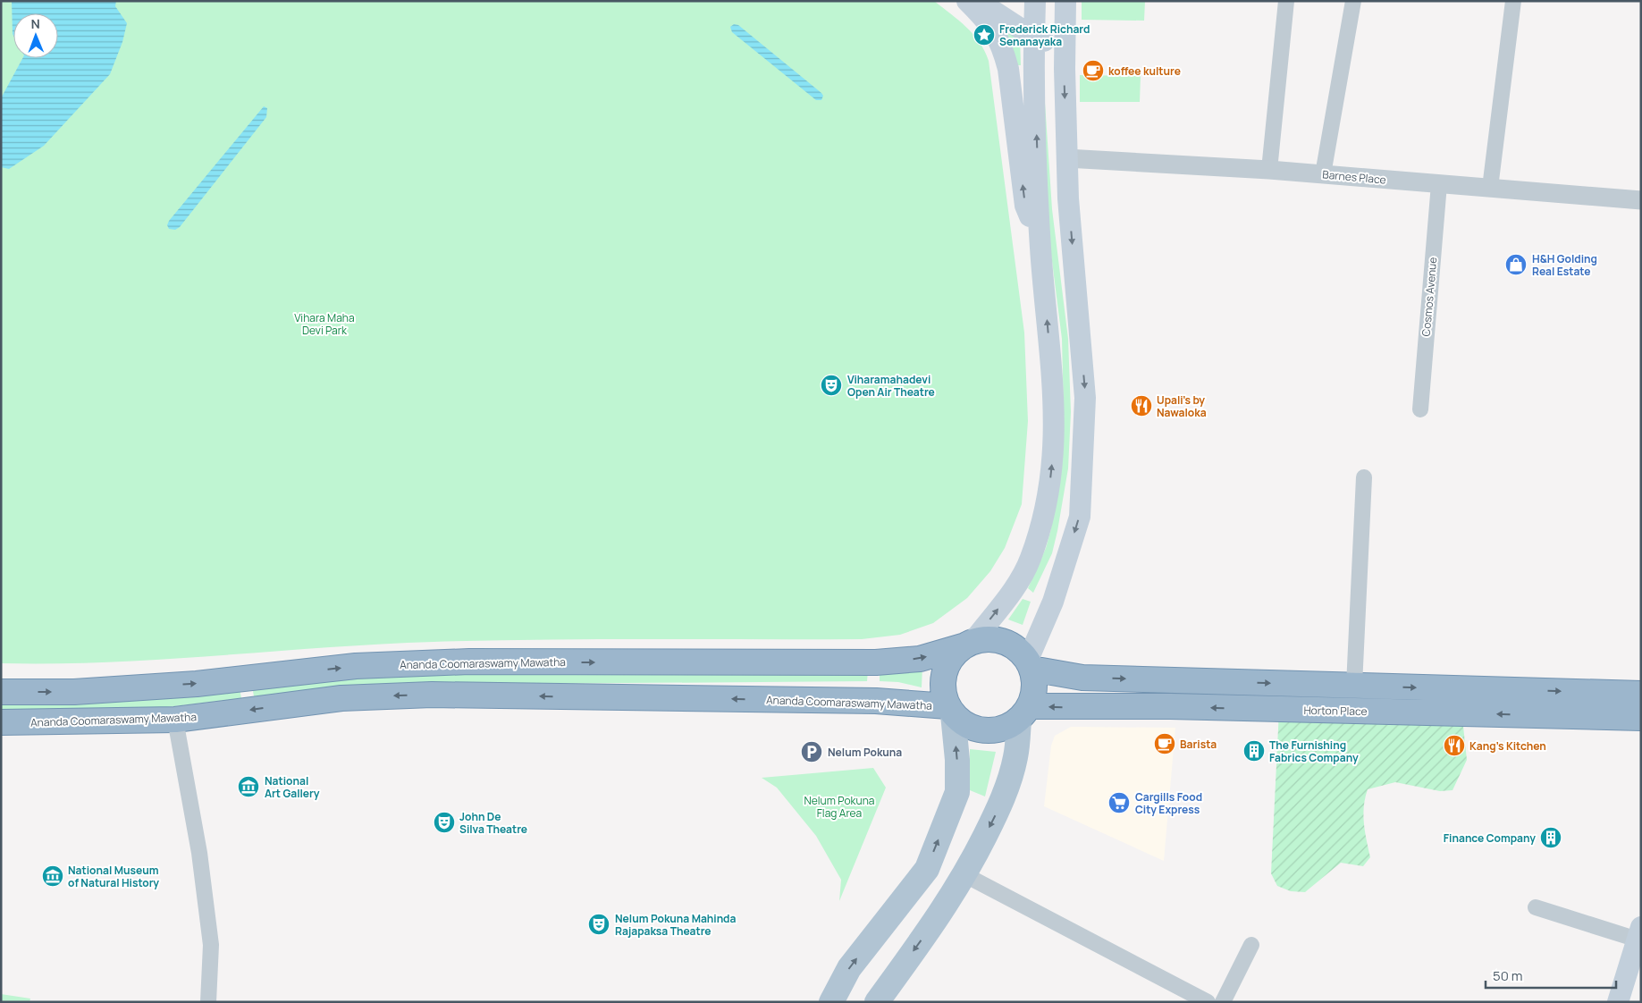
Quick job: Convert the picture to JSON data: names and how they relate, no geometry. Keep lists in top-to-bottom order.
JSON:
{
  "streets": {
    "highway": ["Ananda Coomaraswamy Mawatha", "Horton Place"],
    "street": ["Barnes Place", "Cosmos Avenue"]
  },
  "crossings": [
    ["Barnes Place", "Cosmos Avenue"],
    ["Ananda Coomaraswamy Mawatha", "Horton Place"]
  ],
  "parks": ["Vihara Maha Devi Park", "Nelum Pokuna Flag Area"],
  "places": {
    "place": ["Frederick Richard Senanayaka"],
    "cafe": ["koffee kulture", "Barista"],
    "shop": ["H&H Golding Real Estate"],
    "theatre": ["Viharamahadevi Open Air Theatre", "John De Silva Theatre", "Nelum Pokuna Mahinda Rajapaksa Theatre"],
    "restaurant": ["Upali's by Nawaloka", "Kang's Kitchen"],
    "building": ["The Furnishing Fabrics Company", "Finance Company"],
    "parking": ["Nelum Pokuna"],
    "museum": ["National Art Gallery", "National Museum of Natural History"],
    "supermarket": ["Cargills Food City Express"]
  },
  "scale_bar": "50 m",
  "north": "top"
}
